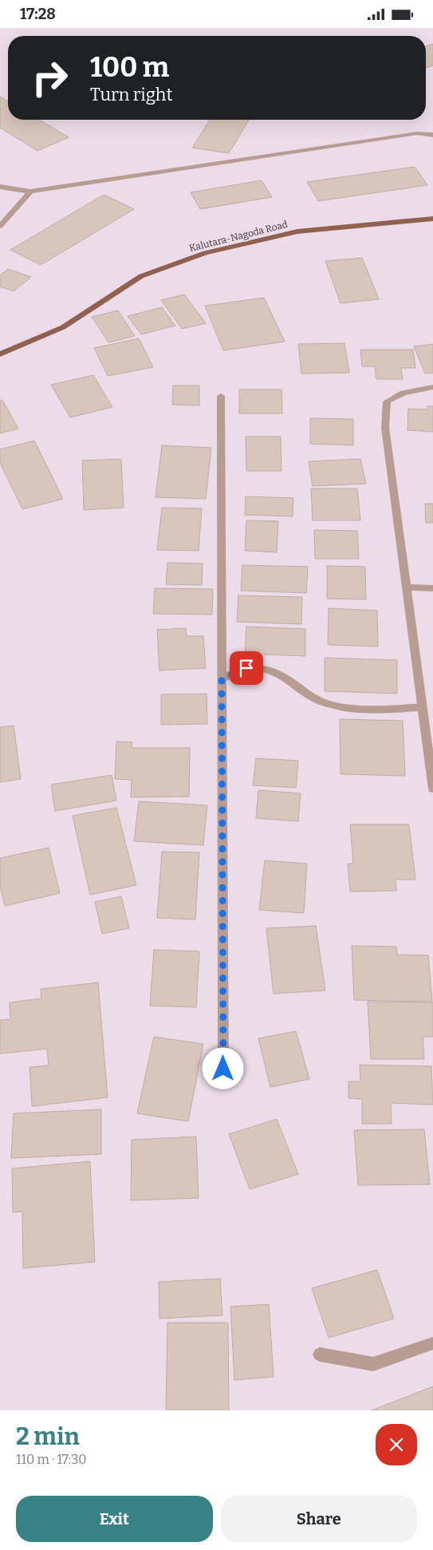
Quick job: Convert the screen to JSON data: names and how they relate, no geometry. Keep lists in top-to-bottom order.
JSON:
{
  "streets": {
    "main road": ["Kalutara-Nagoda Road"]
  },
  "page": {
    "status": "17:28",
    "turn": ["100 m", "Turn right"],
    "heading": ["2 min", "110 m · 17:30"],
    "buttons": ["Exit", "Share"]
  }
}
